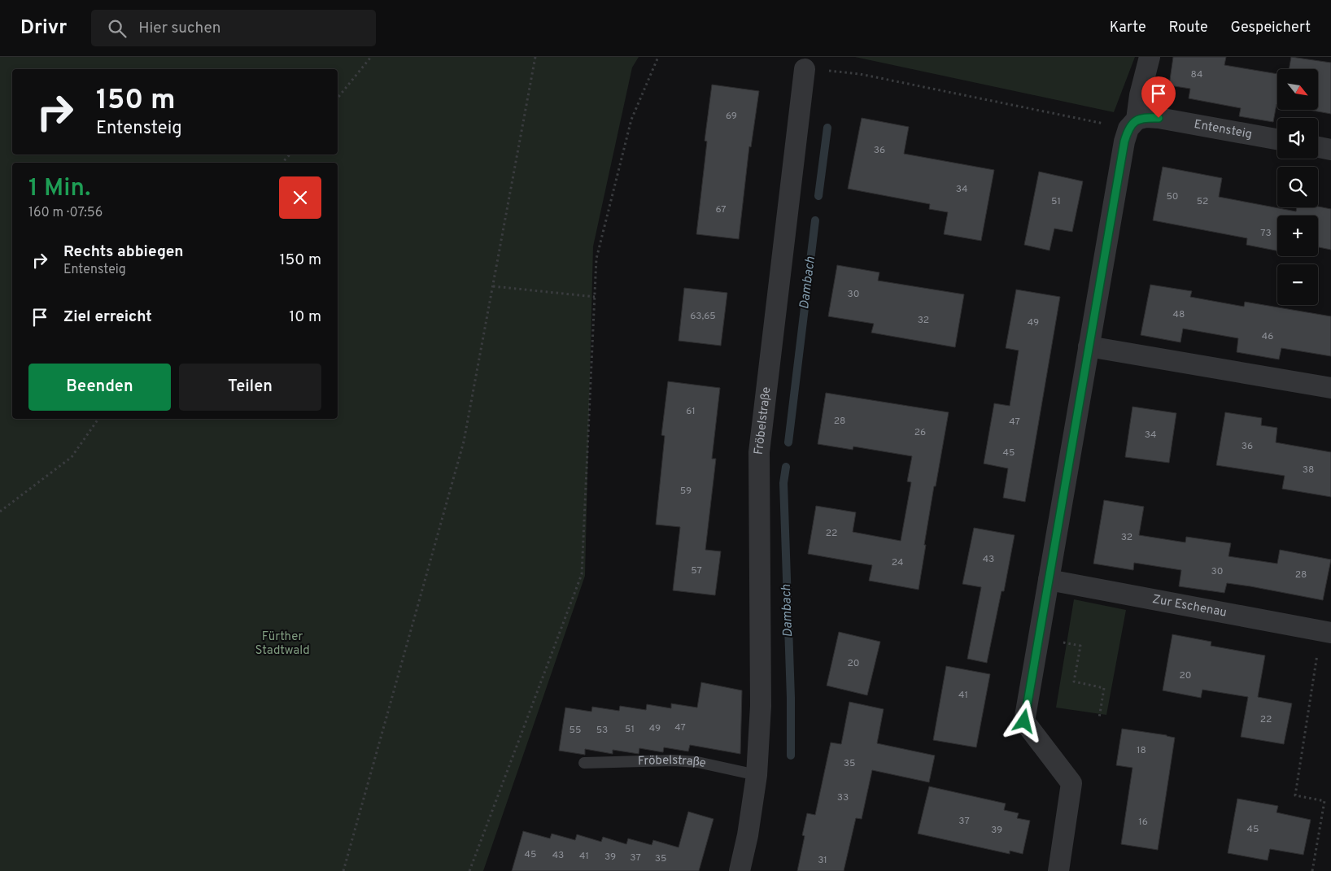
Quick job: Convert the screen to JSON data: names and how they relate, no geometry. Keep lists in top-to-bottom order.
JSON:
{
  "streets": {
    "street": ["Entensteig", "Fröbelstraße", "Zur Eschenau"]
  },
  "water": ["Dambach"],
  "parks": ["Fürther Stadtwald"],
  "house_numbers": [
    "84",
    "69",
    "36",
    "34",
    "50",
    "51",
    "52",
    "67",
    "73",
    "30",
    "48",
    "63,65",
    "32",
    "49",
    "46",
    "61",
    "28",
    "47",
    "26",
    "34",
    "36",
    "45",
    "38",
    "59",
    "22",
    "32",
    "43",
    "24",
    "57",
    "30",
    "28",
    "20",
    "20",
    "41",
    "22",
    "47",
    "49",
    "51",
    "55",
    "53",
    "18",
    "35",
    "33",
    "37",
    "16",
    "45",
    "39",
    "45",
    "43",
    "41",
    "39",
    "37",
    "35",
    "31"
  ],
  "north": "bottom right",
  "page": {
    "header": "Drivr",
    "search": "Hier suchen",
    "nav": ["Karte", "Route", "Gespeichert"],
    "map_buttons": ["+", "−"],
    "turn": ["150 m", "Entensteig"],
    "heading": ["1 Min.", "160 m · 07:56"],
    "list": [
      {
        "name": "Rechts abbiegen",
        "note": "Entensteig",
        "value": "150 m"
      },
      {
        "name": "Ziel erreicht",
        "value": "10 m"
      }
    ],
    "buttons": ["Beenden", "Teilen"]
  }
}
